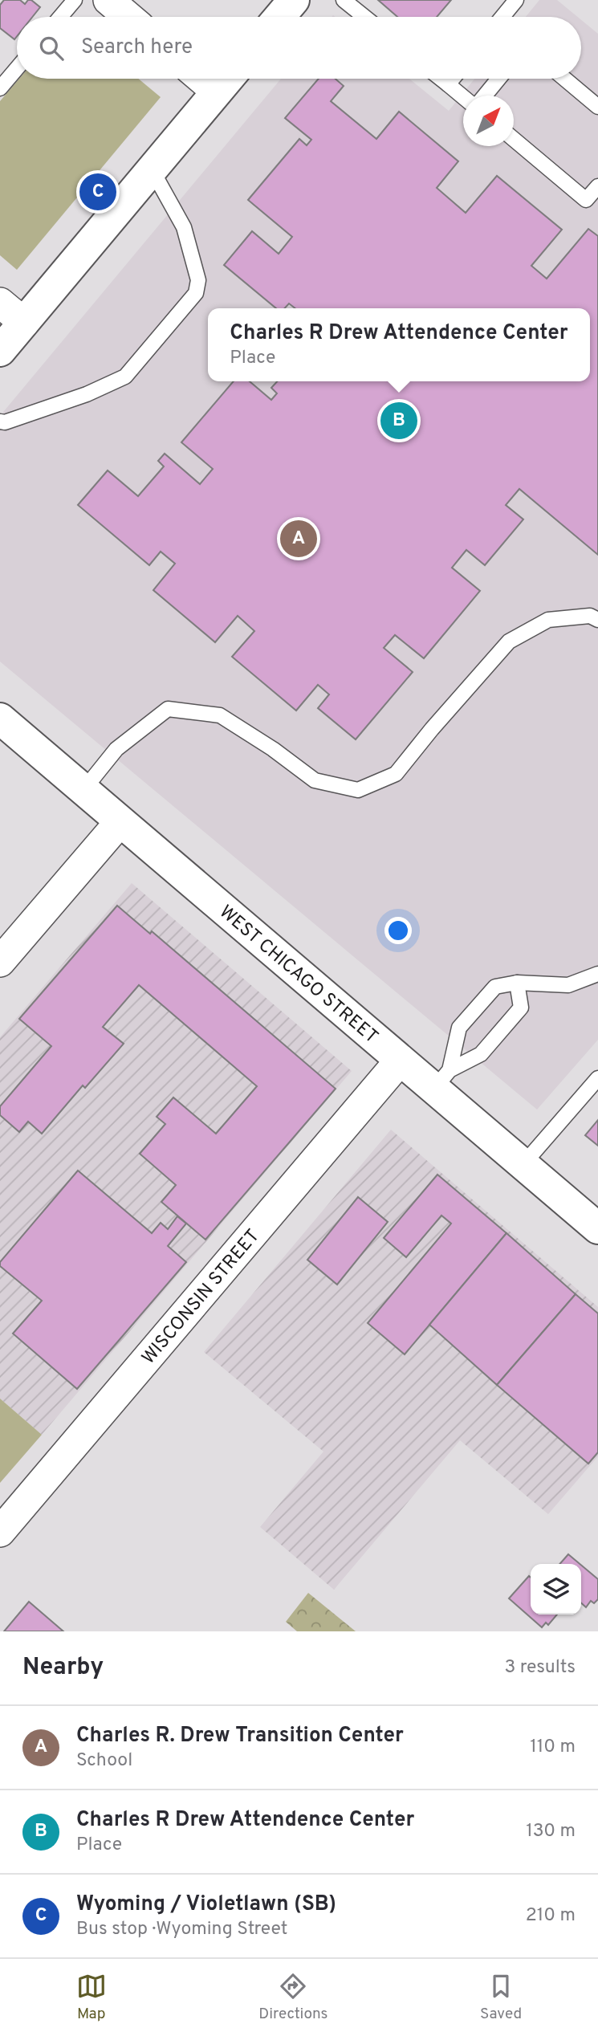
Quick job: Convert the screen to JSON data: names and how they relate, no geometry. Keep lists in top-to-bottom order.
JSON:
{
  "streets": {
    "street": ["WEST CHICAGO STREET", "WISCONSIN STREET"]
  },
  "crossings": [
    ["WEST CHICAGO STREET", "WISCONSIN STREET"]
  ],
  "north": "top right",
  "page": {
    "search": "Search here",
    "pins": ["C", "B", "A"],
    "popup": ["Charles R Drew Attendence Center", "Place"],
    "heading": ["Nearby", "3 results"],
    "list": [
      {
        "mark": "A",
        "name": "Charles R. Drew Transition Center",
        "note": "School",
        "value": "110 m"
      },
      {
        "mark": "B",
        "name": "Charles R Drew Attendence Center",
        "note": "Place",
        "value": "130 m"
      },
      {
        "mark": "C",
        "name": "Wyoming / Violetlawn (SB)",
        "note": "Bus stop · Wyoming Street",
        "value": "210 m"
      }
    ],
    "nav": ["Map", "Directions", "Saved"]
  }
}
